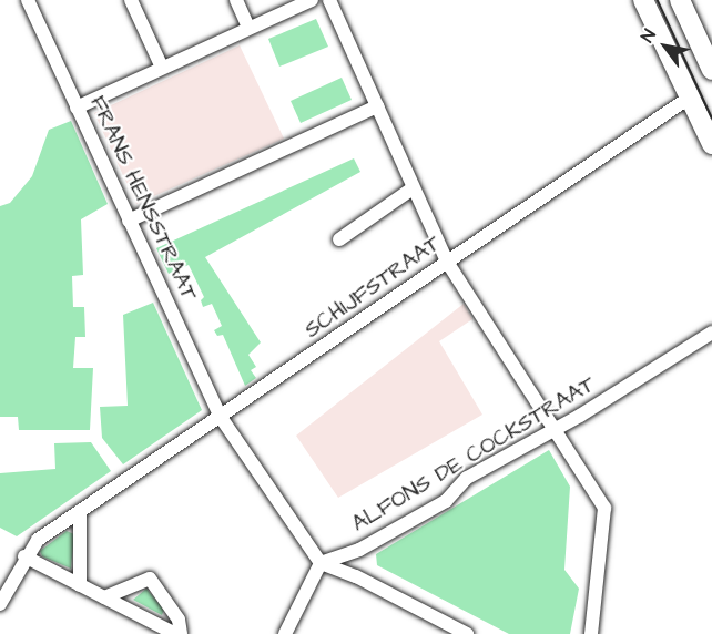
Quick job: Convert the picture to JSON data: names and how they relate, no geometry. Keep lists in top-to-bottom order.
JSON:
{
  "streets": {
    "street": ["FRANS HENSSTRAAT", "SCHIJFSTRAAT", "ALFONS DE COCKSTRAAT"]
  },
  "crossings": [
    ["FRANS HENSSTRAAT", "SCHIJFSTRAAT"],
    ["FRANS HENSSTRAAT", "ALFONS DE COCKSTRAAT"]
  ],
  "north": "top left"
}
